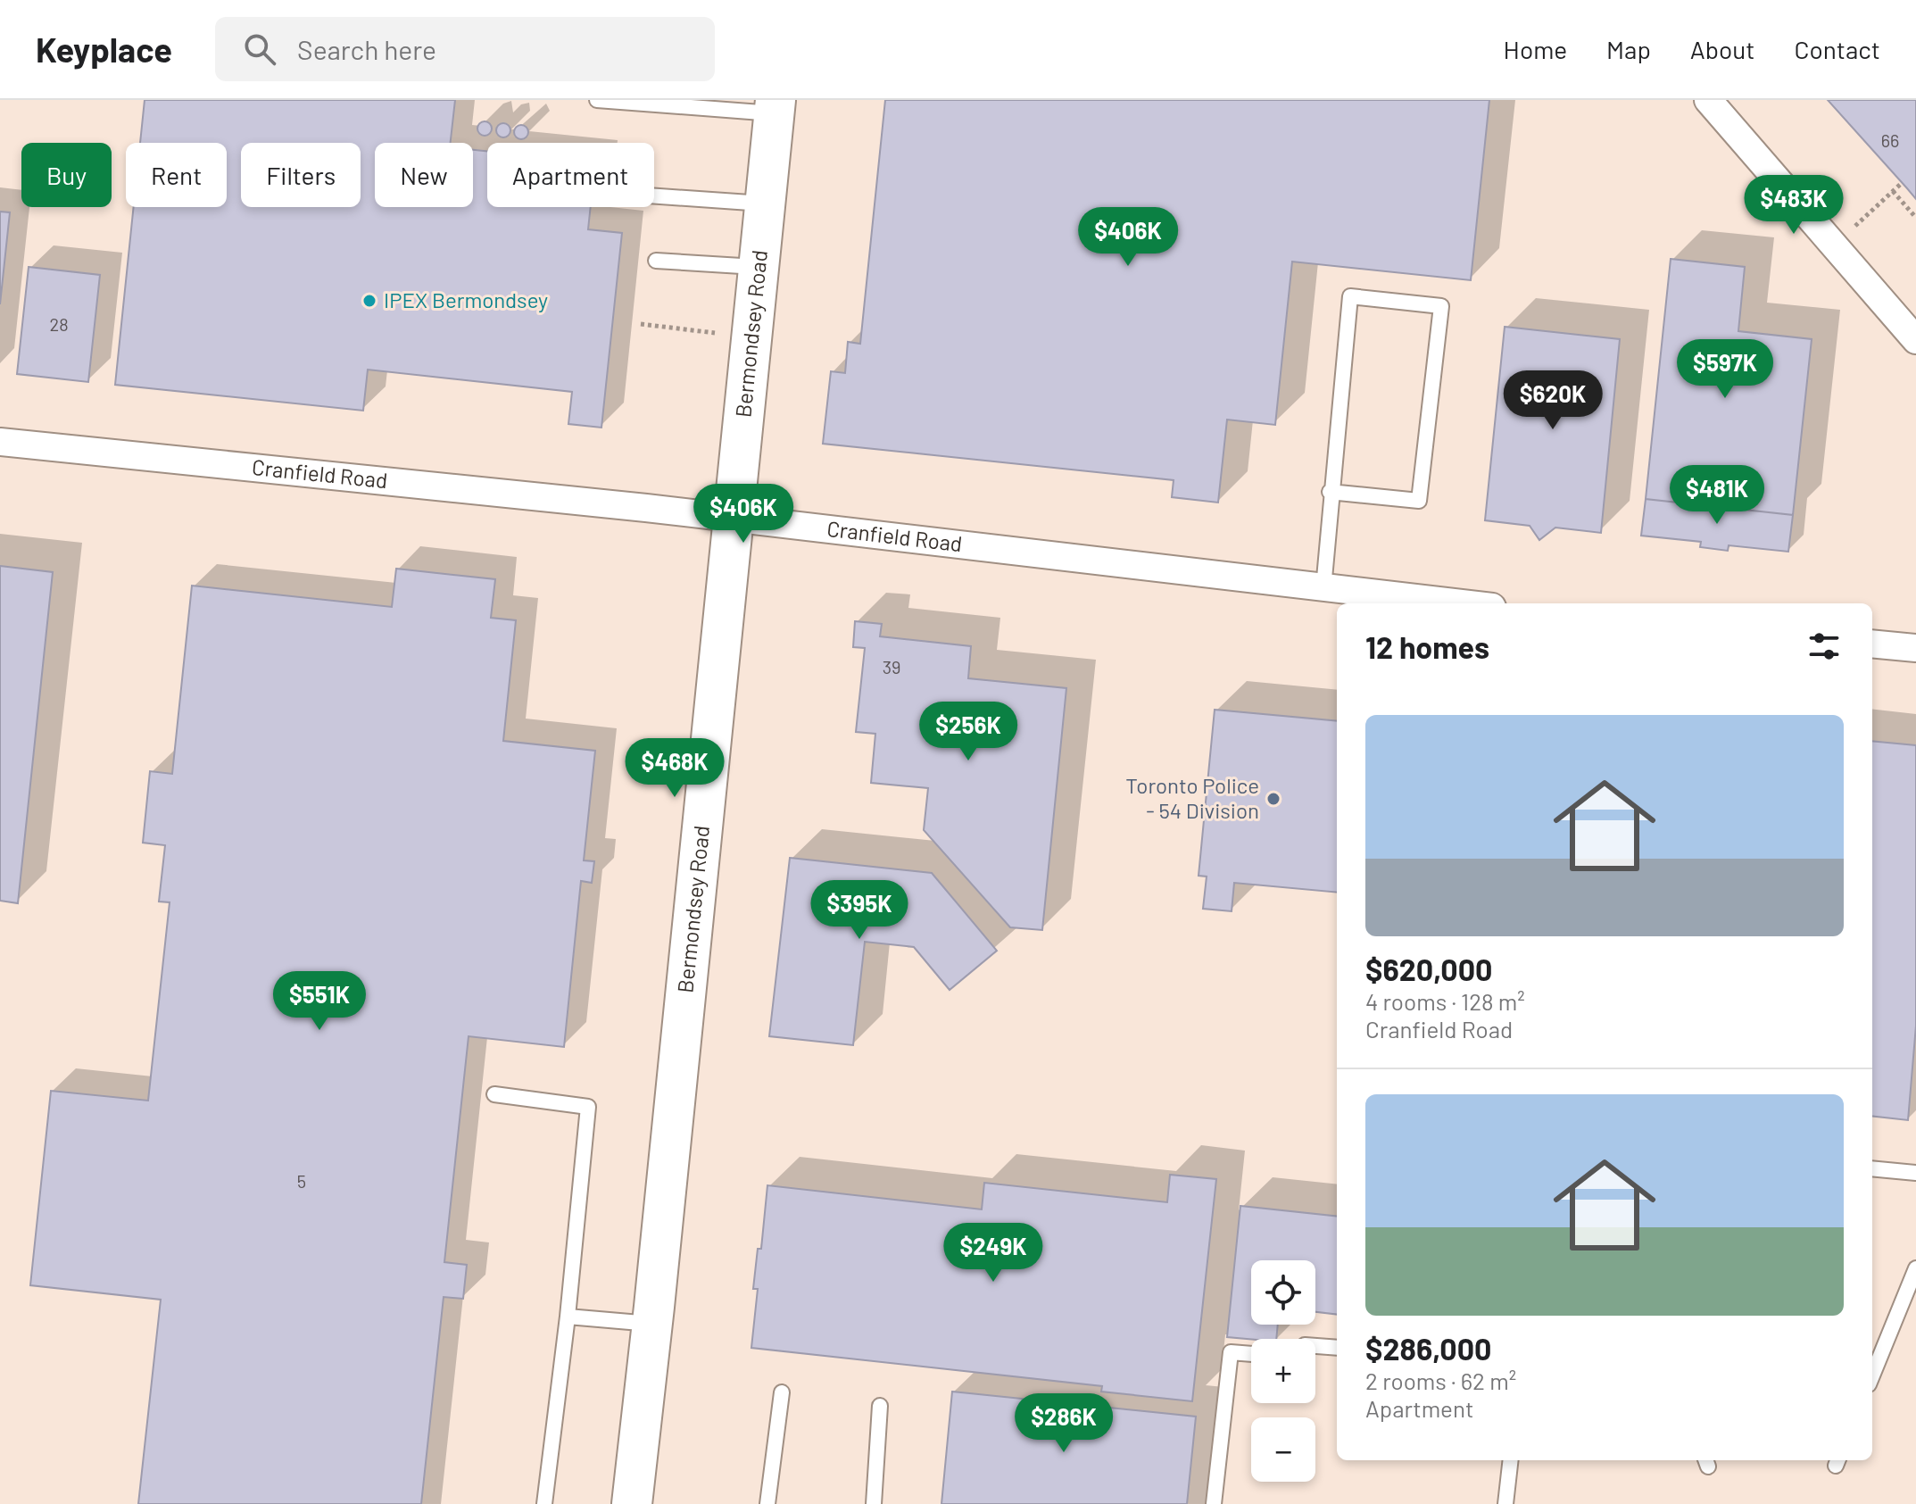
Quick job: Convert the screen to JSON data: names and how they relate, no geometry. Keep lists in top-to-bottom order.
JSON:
{
  "streets": {
    "street": ["Bermondsey Road", "Cranfield Road"]
  },
  "crossings": [
    ["Bermondsey Road", "Cranfield Road"]
  ],
  "places": ["IPEX Bermondsey", "Toronto Police - 54 Division"],
  "house_numbers": [
    "66",
    "28",
    "39",
    "5"
  ],
  "page": {
    "header": "Keyplace",
    "search": "Search here",
    "nav": [
      "Home",
      "Map",
      "About",
      "Contact"
    ],
    "chip": [
      "Buy",
      "Rent",
      "Filters",
      "New",
      "Apartment"
    ],
    "price": [
      "$483K",
      "$406K",
      "$597K",
      "$620K",
      "$481K",
      "$406K",
      "$256K",
      "$468K",
      "$395K",
      "$551K",
      "$249K",
      "$286K"
    ],
    "heading": "12 homes",
    "list": [
      {
        "name": "$620,000",
        "note": "4 rooms · 128 m² · Cranfield Road"
      },
      {
        "name": "$286,000",
        "note": "2 rooms · 62 m² · Apartment"
      }
    ],
    "map_buttons": ["+", "−"]
  }
}
